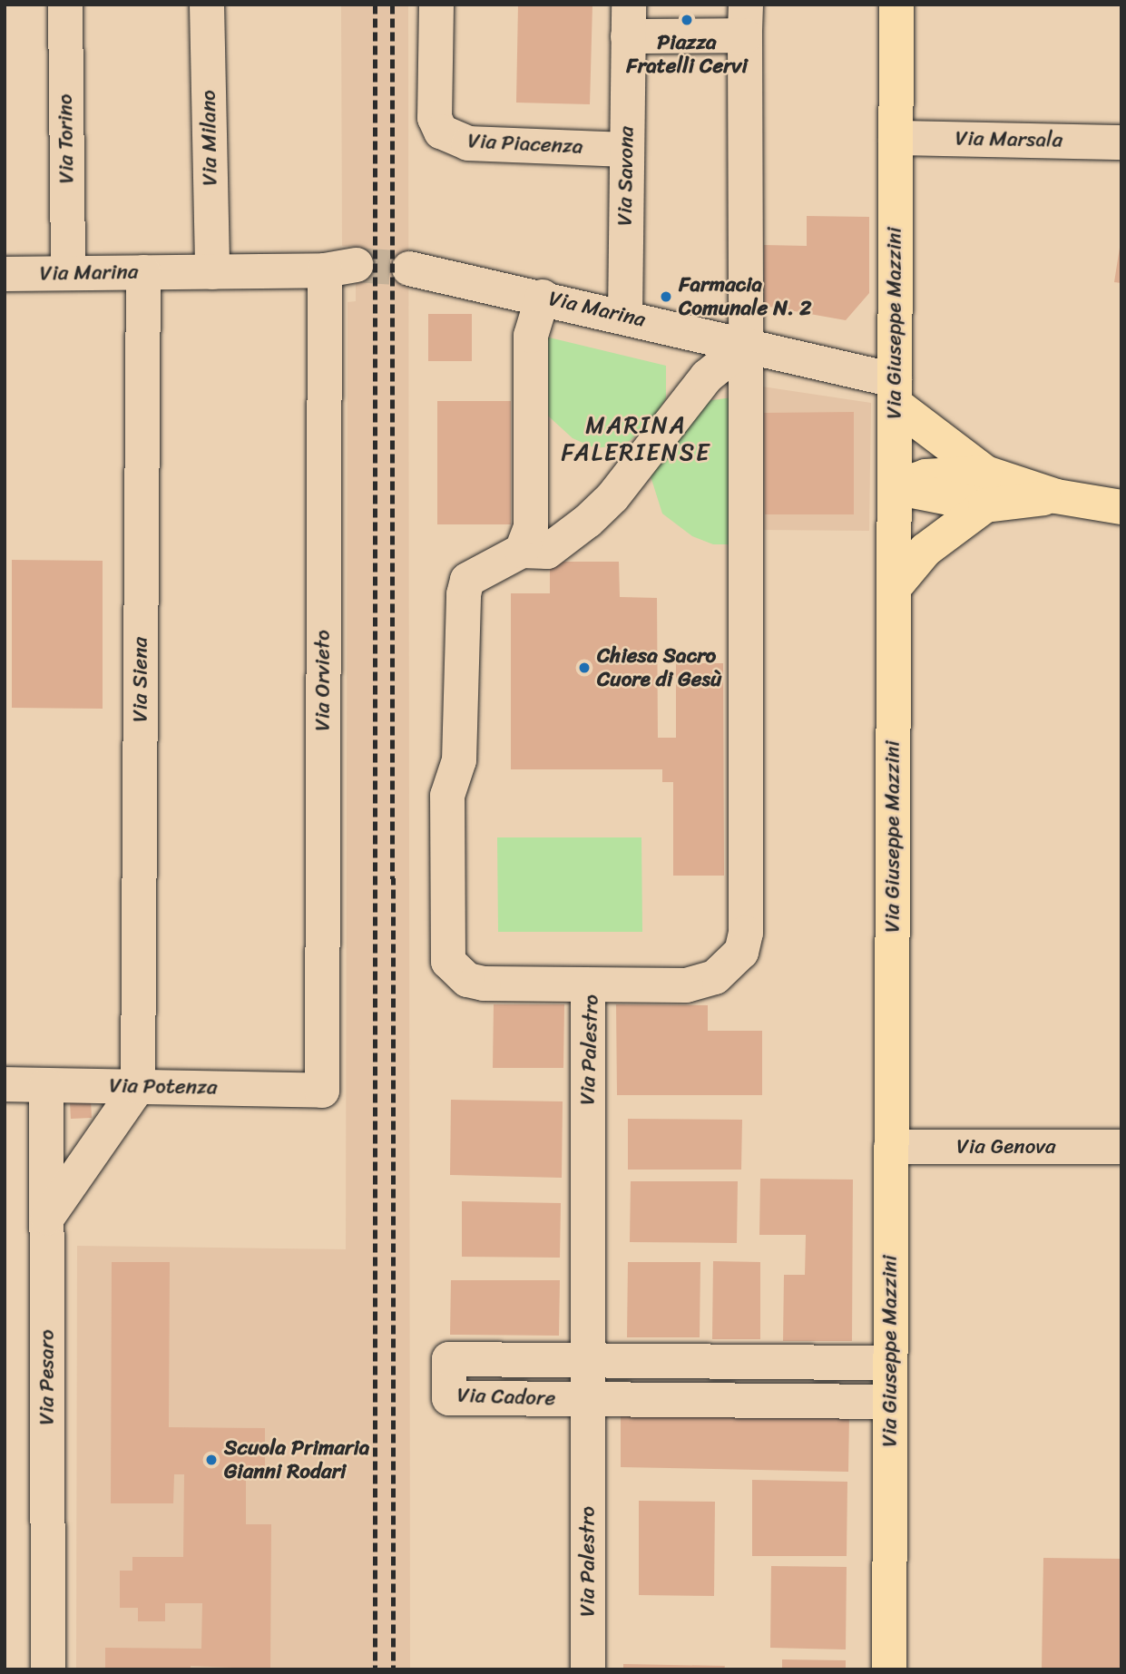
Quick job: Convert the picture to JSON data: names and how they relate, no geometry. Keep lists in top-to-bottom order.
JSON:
{
  "streets": {
    "main road": ["Via Giuseppe Mazzini"],
    "street": [
      "Via Milano",
      "Via Torino",
      "Via Marsala",
      "Via Piacenza",
      "Via Savona",
      "Via Marina",
      "Via Siena",
      "Via Orvieto",
      "Via Palestro",
      "Via Potenza",
      "Via Genova",
      "Via Pesaro",
      "Via Cadore"
    ]
  },
  "crossings": [
    ["Via Milano", "Via Marina"],
    ["Via Torino", "Via Marina"],
    ["Via Marsala", "Via Giuseppe Mazzini"],
    ["Via Piacenza", "Via Savona"],
    ["Via Savona", "Via Marina"],
    ["Via Marina", "Via Giuseppe Mazzini"],
    ["Via Marina", "Via Siena"],
    ["Via Marina", "Via Orvieto"],
    ["Via Marina", "Via Palestro"],
    ["Via Giuseppe Mazzini", "Via Genova"],
    ["Via Giuseppe Mazzini", "Via Cadore"],
    ["Via Siena", "Via Potenza"],
    ["Via Orvieto", "Via Potenza"],
    ["Via Palestro", "Via Cadore"],
    ["Via Potenza", "Via Pesaro"]
  ],
  "districts": ["MARINA FALERIENSE"],
  "places": [
    "Piazza Fratelli Cervi",
    "Farmacia Comunale N. 2",
    "Chiesa Sacro Cuore di Gesù",
    "Scuola Primaria Gianni Rodari"
  ]
}
